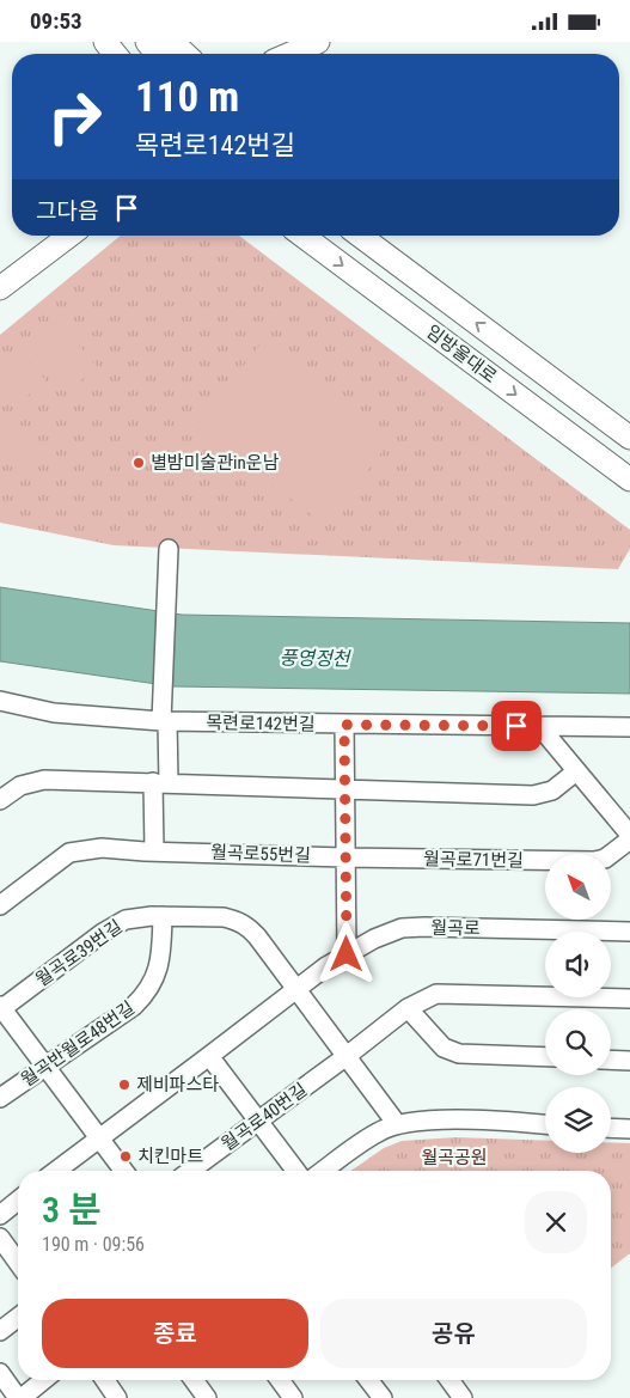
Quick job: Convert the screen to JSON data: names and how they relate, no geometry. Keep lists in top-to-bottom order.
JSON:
{
  "streets": {
    "main road": ["임방울대로"],
    "street": [
      "목련로142번길",
      "월곡로55번길",
      "월곡로71번길",
      "월곡로",
      "월곡로39번길",
      "월곡반월로48번길",
      "월곡로40번길"
    ]
  },
  "crossings": [
    ["월곡로55번길", "월곡로71번길"],
    ["월곡로", "월곡로39번길"],
    ["월곡로39번길", "월곡반월로48번길"]
  ],
  "water": ["풍영정천"],
  "parks": ["월곡공원"],
  "places": ["별밤미술관in운남", "제비파스타", "치킨마트"],
  "north": "top left",
  "page": {
    "status": "09:53",
    "turn": ["110 m", "목련로142번길"],
    "then": "그다음",
    "heading": ["3 분", "190 m · 09:56"],
    "buttons": ["종료", "공유"]
  }
}
